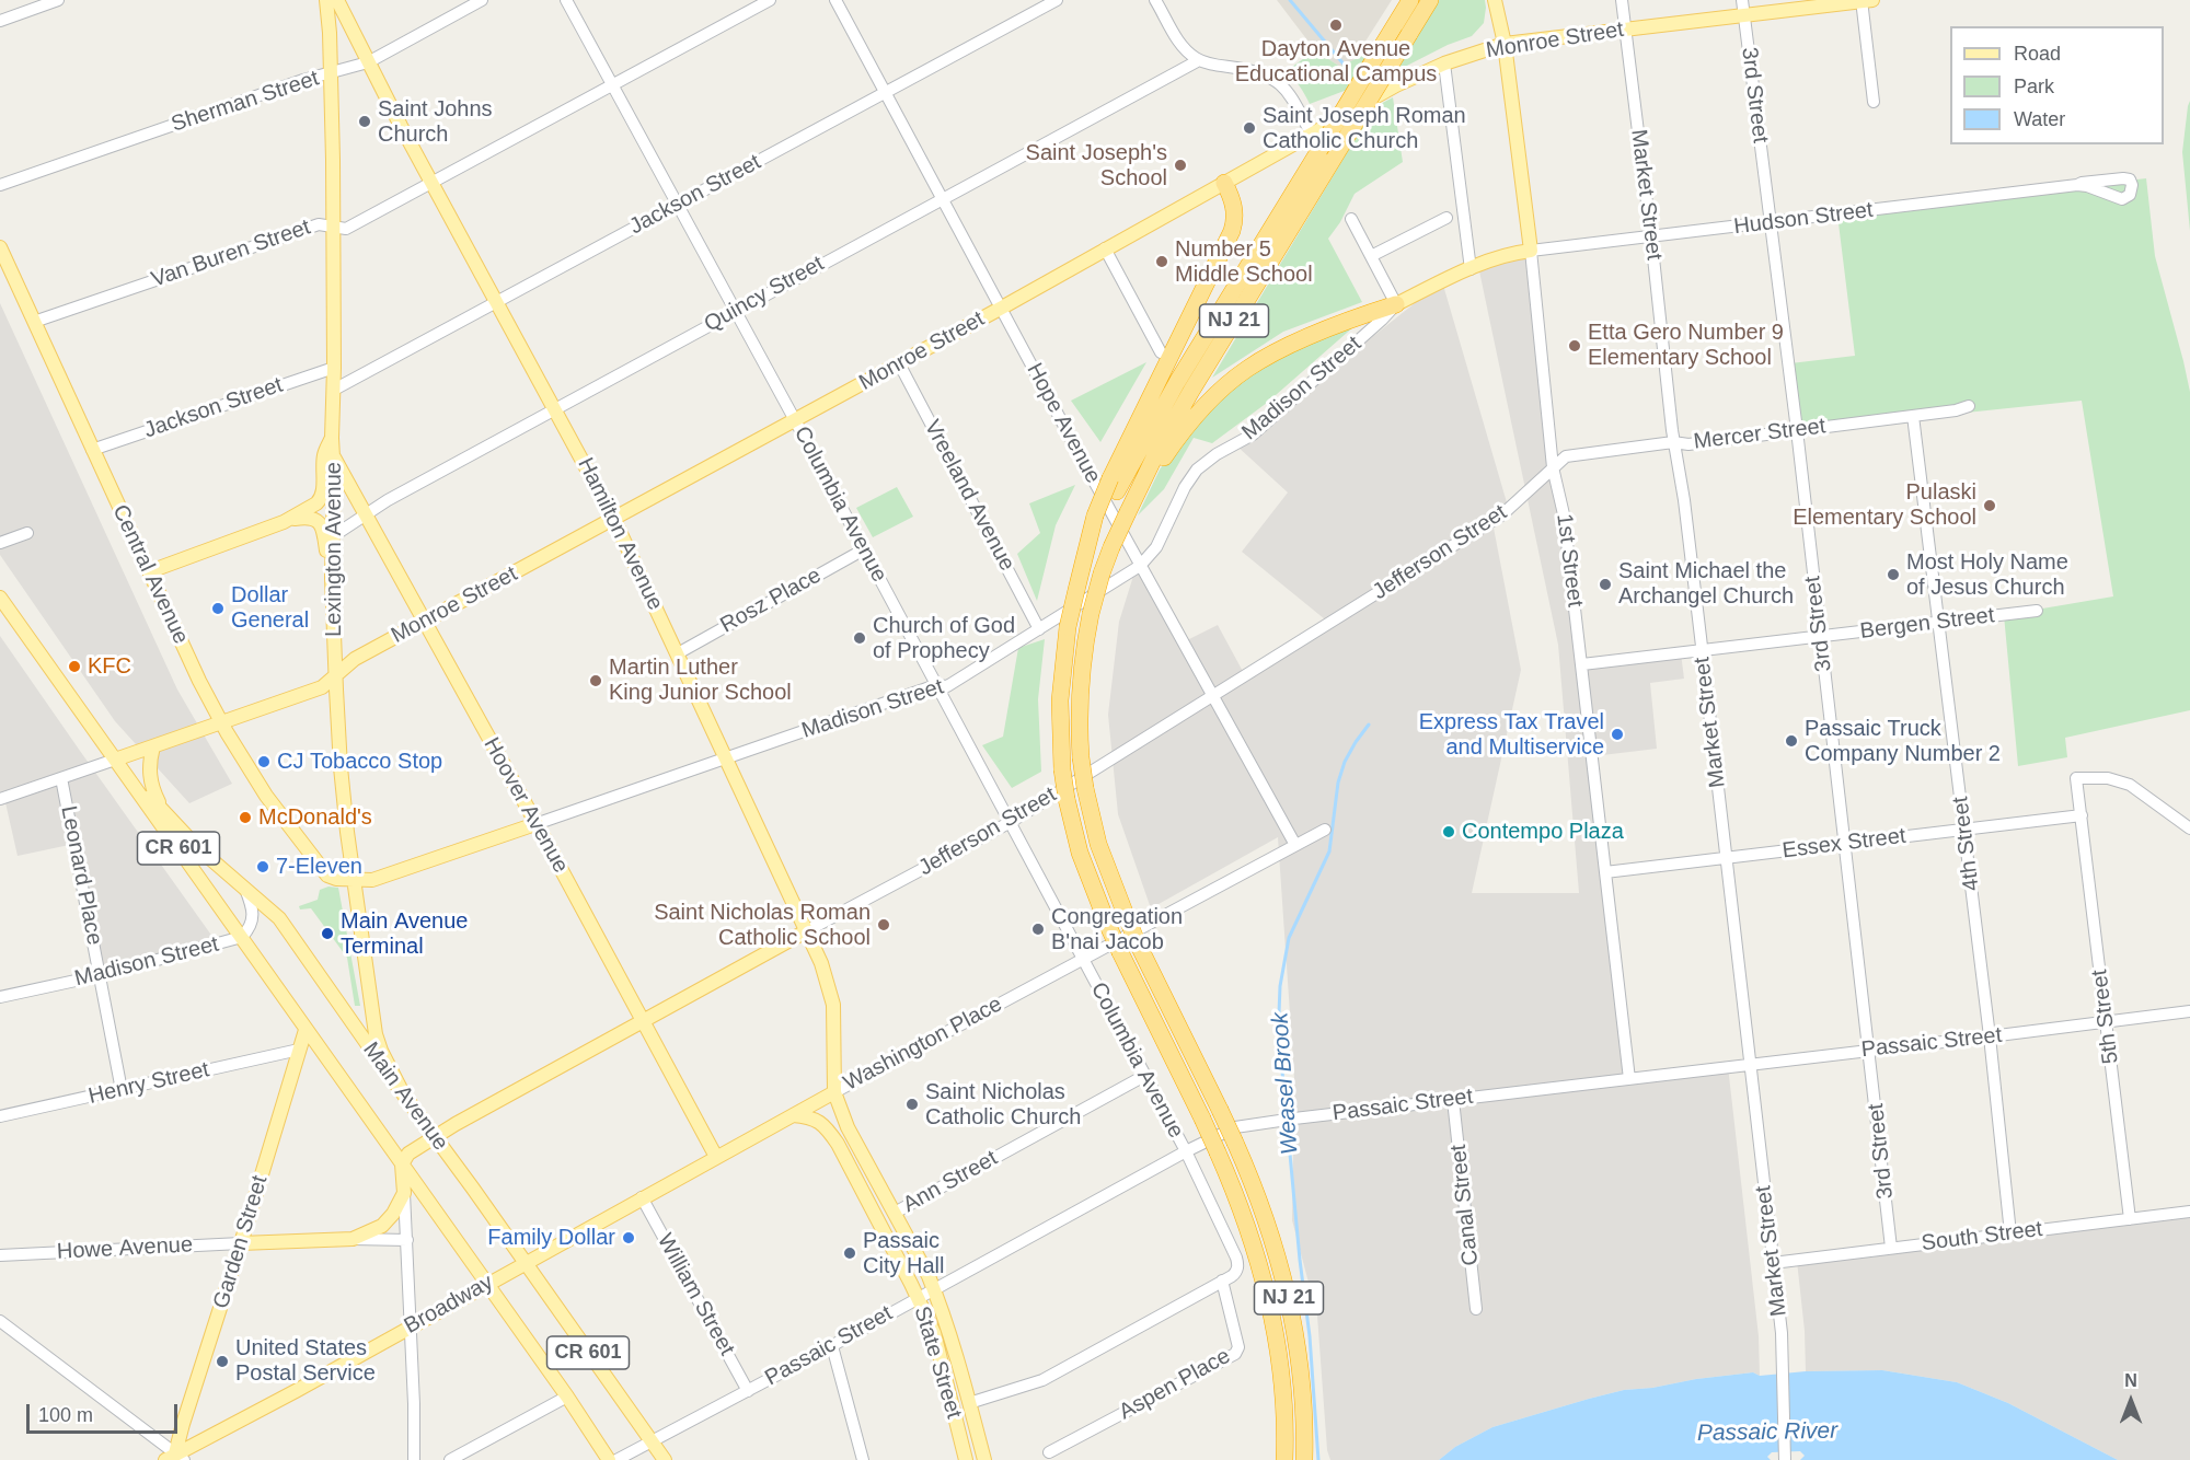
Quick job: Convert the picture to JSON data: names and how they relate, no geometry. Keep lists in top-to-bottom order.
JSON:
{
  "streets": {
    "highway": ["NJ 21"],
    "main road": [
      "Monroe Street",
      "Madison Street",
      "Hamilton Avenue",
      "Lexington Avenue",
      "Jefferson Street",
      "1st Street",
      "Central Avenue",
      "Hoover Avenue",
      "CR 601",
      "Washington Place",
      "Main Avenue",
      "Garden Street",
      "Howe Avenue",
      "Broadway",
      "State Street"
    ],
    "street": [
      "3rd Street",
      "Sherman Street",
      "Jackson Street",
      "Market Street",
      "Hudson Street",
      "Van Buren Street",
      "Quincy Street",
      "Hope Avenue",
      "Mercer Street",
      "Vreeland Avenue",
      "Columbia Avenue",
      "Rosz Place",
      "Bergen Street",
      "Essex Street",
      "4th Street",
      "Leonard Place",
      "5th Street",
      "Passaic Street",
      "Henry Street",
      "Ann Street",
      "Canal Street",
      "South Street",
      "William Street",
      "Aspen Place"
    ]
  },
  "crossings": [
    ["Monroe Street", "3rd Street"],
    ["Monroe Street", "Market Street"],
    ["Monroe Street", "NJ 21"],
    ["Monroe Street", "Hope Avenue"],
    ["Monroe Street", "Vreeland Avenue"],
    ["Monroe Street", "Columbia Avenue"],
    ["Monroe Street", "Hamilton Avenue"],
    ["Monroe Street", "Lexington Avenue"],
    ["Monroe Street", "1st Street"],
    ["Monroe Street", "Central Avenue"],
    ["Monroe Street", "Hoover Avenue"],
    ["Monroe Street", "Leonard Place"],
    ["Monroe Street", "Main Avenue"],
    ["3rd Street", "Hudson Street"],
    ["3rd Street", "Mercer Street"],
    ["3rd Street", "Bergen Street"],
    ["3rd Street", "Essex Street"],
    ["3rd Street", "Passaic Street"],
    ["3rd Street", "South Street"],
    ["Sherman Street", "Hamilton Avenue"],
    ["Sherman Street", "Lexington Avenue"],
    ["Jackson Street", "Hope Avenue"],
    ["Jackson Street", "Columbia Avenue"],
    ["Jackson Street", "Hamilton Avenue"],
    ["Jackson Street", "Lexington Avenue"],
    ["Jackson Street", "Central Avenue"],
    ["Market Street", "Hudson Street"],
    ["Market Street", "Mercer Street"],
    ["Market Street", "Bergen Street"],
    ["Market Street", "Essex Street"],
    ["Market Street", "Passaic Street"],
    ["Market Street", "South Street"],
    ["Hudson Street", "Madison Street"],
    ["Hudson Street", "1st Street"],
    ["Van Buren Street", "Columbia Avenue"],
    ["Van Buren Street", "Hamilton Avenue"],
    ["Van Buren Street", "Lexington Avenue"],
    ["Van Buren Street", "Central Avenue"],
    ["Quincy Street", "Hope Avenue"],
    ["Quincy Street", "Columbia Avenue"],
    ["Quincy Street", "Hamilton Avenue"],
    ["Quincy Street", "Lexington Avenue"],
    ["Quincy Street", "Hoover Avenue"],
    ["Madison Street", "Hope Avenue"],
    ["Madison Street", "Vreeland Avenue"],
    ["Madison Street", "Columbia Avenue"],
    ["Madison Street", "Hamilton Avenue"],
    ["Madison Street", "Lexington Avenue"],
    ["Madison Street", "1st Street"],
    ["Madison Street", "Central Avenue"],
    ["Madison Street", "Hoover Avenue"],
    ["Madison Street", "Leonard Place"],
    ["Madison Street", "Main Avenue"],
    ["Hope Avenue", "Jefferson Street"],
    ["Hope Avenue", "Washington Place"],
    ["Mercer Street", "Jefferson Street"],
    ["Mercer Street", "1st Street"],
    ["Mercer Street", "4th Street"],
    ["Columbia Avenue", "Jefferson Street"],
    ["Columbia Avenue", "Rosz Place"],
    ["Columbia Avenue", "Passaic Street"],
    ["Columbia Avenue", "Washington Place"],
    ["Columbia Avenue", "Ann Street"],
    ["Columbia Avenue", "State Street"],
    ["Columbia Avenue", "Aspen Place"],
    ["Hamilton Avenue", "Jefferson Street"],
    ["Hamilton Avenue", "Rosz Place"],
    ["Hamilton Avenue", "Washington Place"],
    ["Hamilton Avenue", "State Street"],
    ["Lexington Avenue", "Hoover Avenue"],
    ["Lexington Avenue", "Main Avenue"],
    ["Jefferson Street", "1st Street"],
    ["Jefferson Street", "Hoover Avenue"],
    ["Jefferson Street", "Main Avenue"],
    ["1st Street", "Bergen Street"],
    ["1st Street", "Essex Street"],
    ["1st Street", "Passaic Street"],
    ["Bergen Street", "4th Street"],
    ["Hoover Avenue", "Washington Place"],
    ["Essex Street", "4th Street"],
    ["Essex Street", "5th Street"],
    ["4th Street", "Passaic Street"],
    ["4th Street", "South Street"],
    ["Leonard Place", "Henry Street"],
    ["5th Street", "Passaic Street"],
    ["5th Street", "South Street"],
    ["Passaic Street", "Main Avenue"],
    ["Passaic Street", "Canal Street"],
    ["Passaic Street", "William Street"],
    ["Passaic Street", "State Street"],
    ["Washington Place", "Main Avenue"],
    ["Washington Place", "William Street"],
    ["Washington Place", "Broadway"],
    ["Washington Place", "State Street"],
    ["Henry Street", "Garden Street"],
    ["Main Avenue", "Garden Street"],
    ["Main Avenue", "Broadway"],
    ["Ann Street", "State Street"],
    ["Garden Street", "Howe Avenue"],
    ["Garden Street", "Broadway"]
  ],
  "water": ["Weasel Brook", "Passaic River"],
  "places": [
    "Dayton Avenue Educational Campus",
    "Saint Johns Church",
    "Saint Joseph Roman Catholic Church",
    "Saint Joseph's School",
    "Number 5 Middle School",
    "Etta Gero Number 9 Elementary School",
    "Pulaski Elementary School",
    "Most Holy Name of Jesus Church",
    "Saint Michael the Archangel Church",
    "Dollar General",
    "Church of God of Prophecy",
    "KFC",
    "Martin Luther King Junior School",
    "Express Tax Travel and Multiservice",
    "Passaic Truck Company Number 2",
    "CJ Tobacco Stop",
    "McDonald's",
    "Contempo Plaza",
    "7-Eleven",
    "Saint Nicholas Roman Catholic School",
    "Congregation B'nai Jacob",
    "Main Avenue Terminal",
    "Saint Nicholas Catholic Church",
    "Family Dollar",
    "Passaic City Hall",
    "United States Postal Service"
  ],
  "legend": ["Road", "Park", "Water"],
  "scale_bar": "100 m",
  "north": "top"
}
